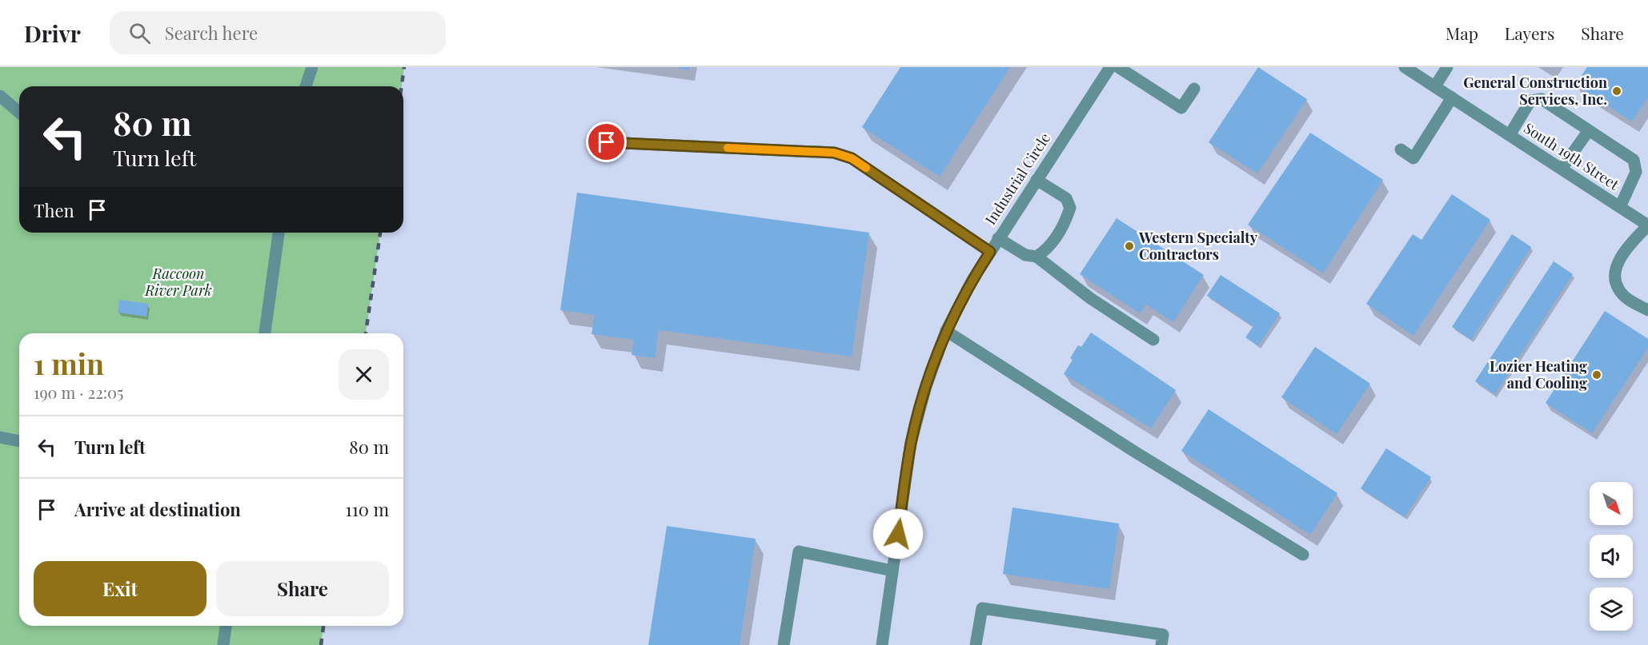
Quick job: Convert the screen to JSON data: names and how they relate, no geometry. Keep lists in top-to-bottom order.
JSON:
{
  "streets": {
    "street": ["South 19th Street", "Industrial Circle"]
  },
  "parks": ["Raccoon River Park"],
  "places": ["General Construction Services, Inc.", "Western Specialty Contractors", "Lozier Heating and Cooling"],
  "north": "bottom right",
  "page": {
    "header": "Drivr",
    "search": "Search here",
    "nav": ["Map", "Layers", "Share"],
    "turn": ["80 m", "Turn left"],
    "then": "Then",
    "heading": ["1 min", "190 m · 22:05"],
    "list": [
      {
        "name": "Turn left",
        "value": "80 m"
      },
      {
        "name": "Arrive at destination",
        "value": "110 m"
      }
    ],
    "buttons": ["Exit", "Share"]
  }
}
